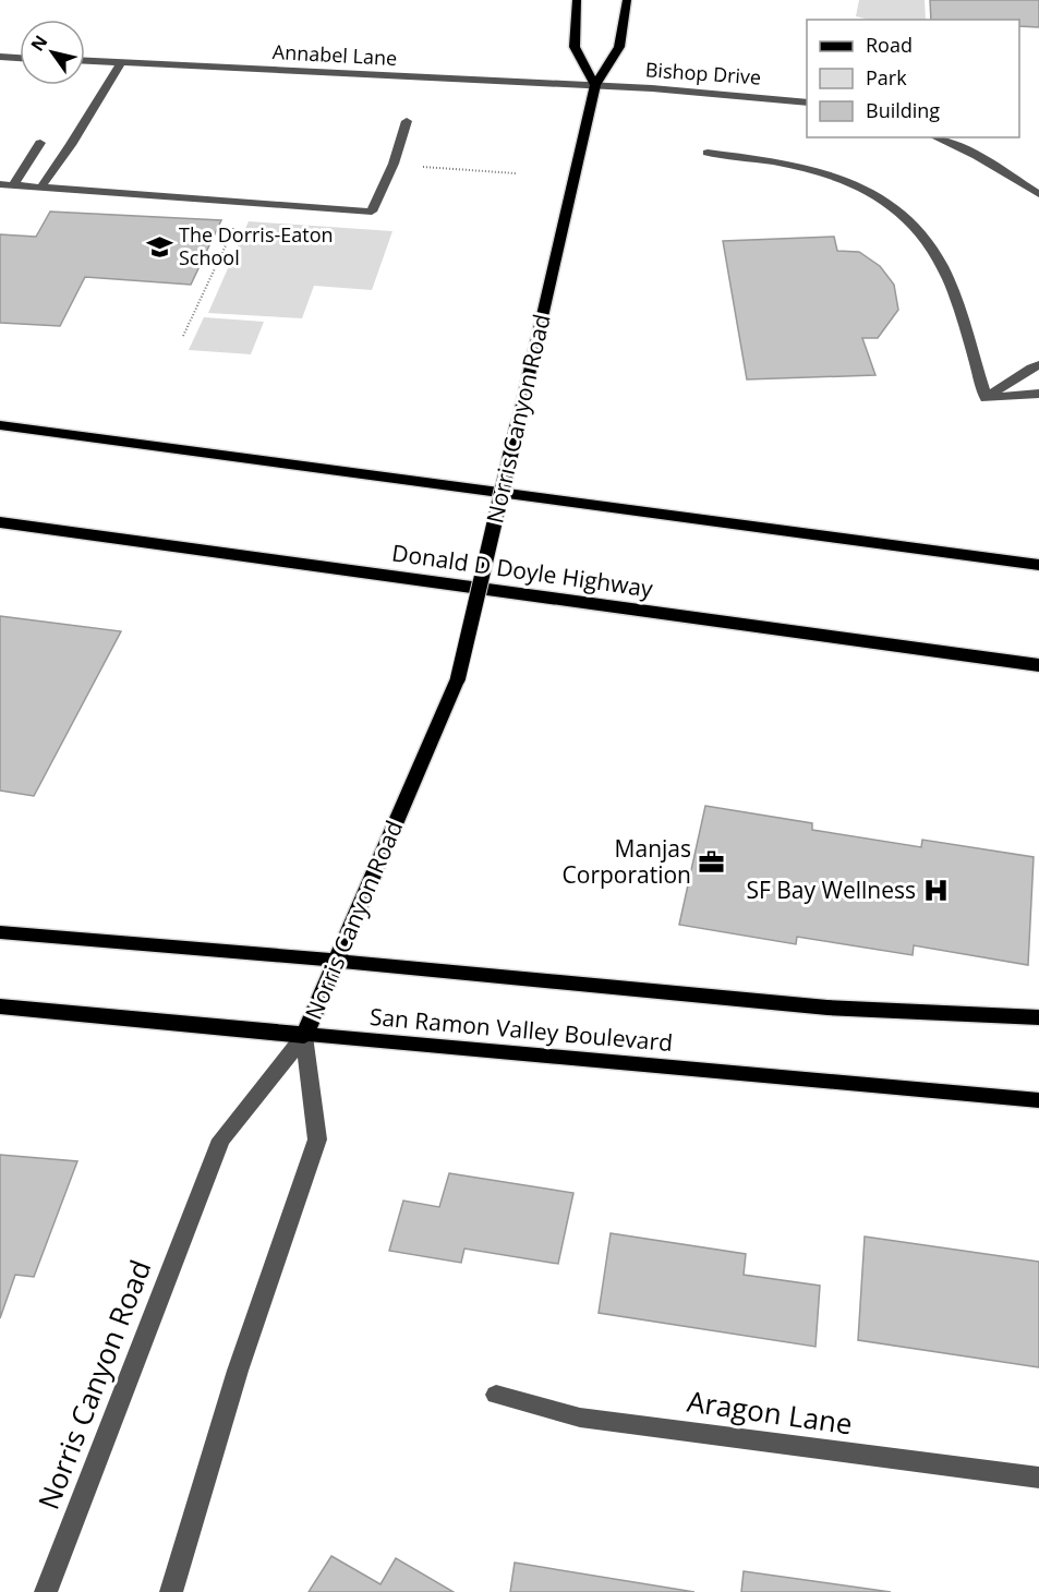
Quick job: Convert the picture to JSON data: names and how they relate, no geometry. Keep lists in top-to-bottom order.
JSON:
{
  "streets": {
    "highway": ["Donald D Doyle Highway"],
    "main road": ["Norris Canyon Road", "San Ramon Valley Boulevard"],
    "street": ["Annabel Lane", "Bishop Drive", "Aragon Lane"]
  },
  "crossings": [
    ["Annabel Lane", "Bishop Drive"],
    ["Annabel Lane", "Norris Canyon Road"],
    ["Bishop Drive", "Norris Canyon Road"],
    ["Norris Canyon Road", "San Ramon Valley Boulevard"]
  ],
  "places": {
    "school or university": ["The Dorris-Eaton School"],
    "office": ["Manjas Corporation"],
    "hospital": ["SF Bay Wellness"]
  },
  "legend": ["Road", "Park", "Building"],
  "north": "top left"
}
